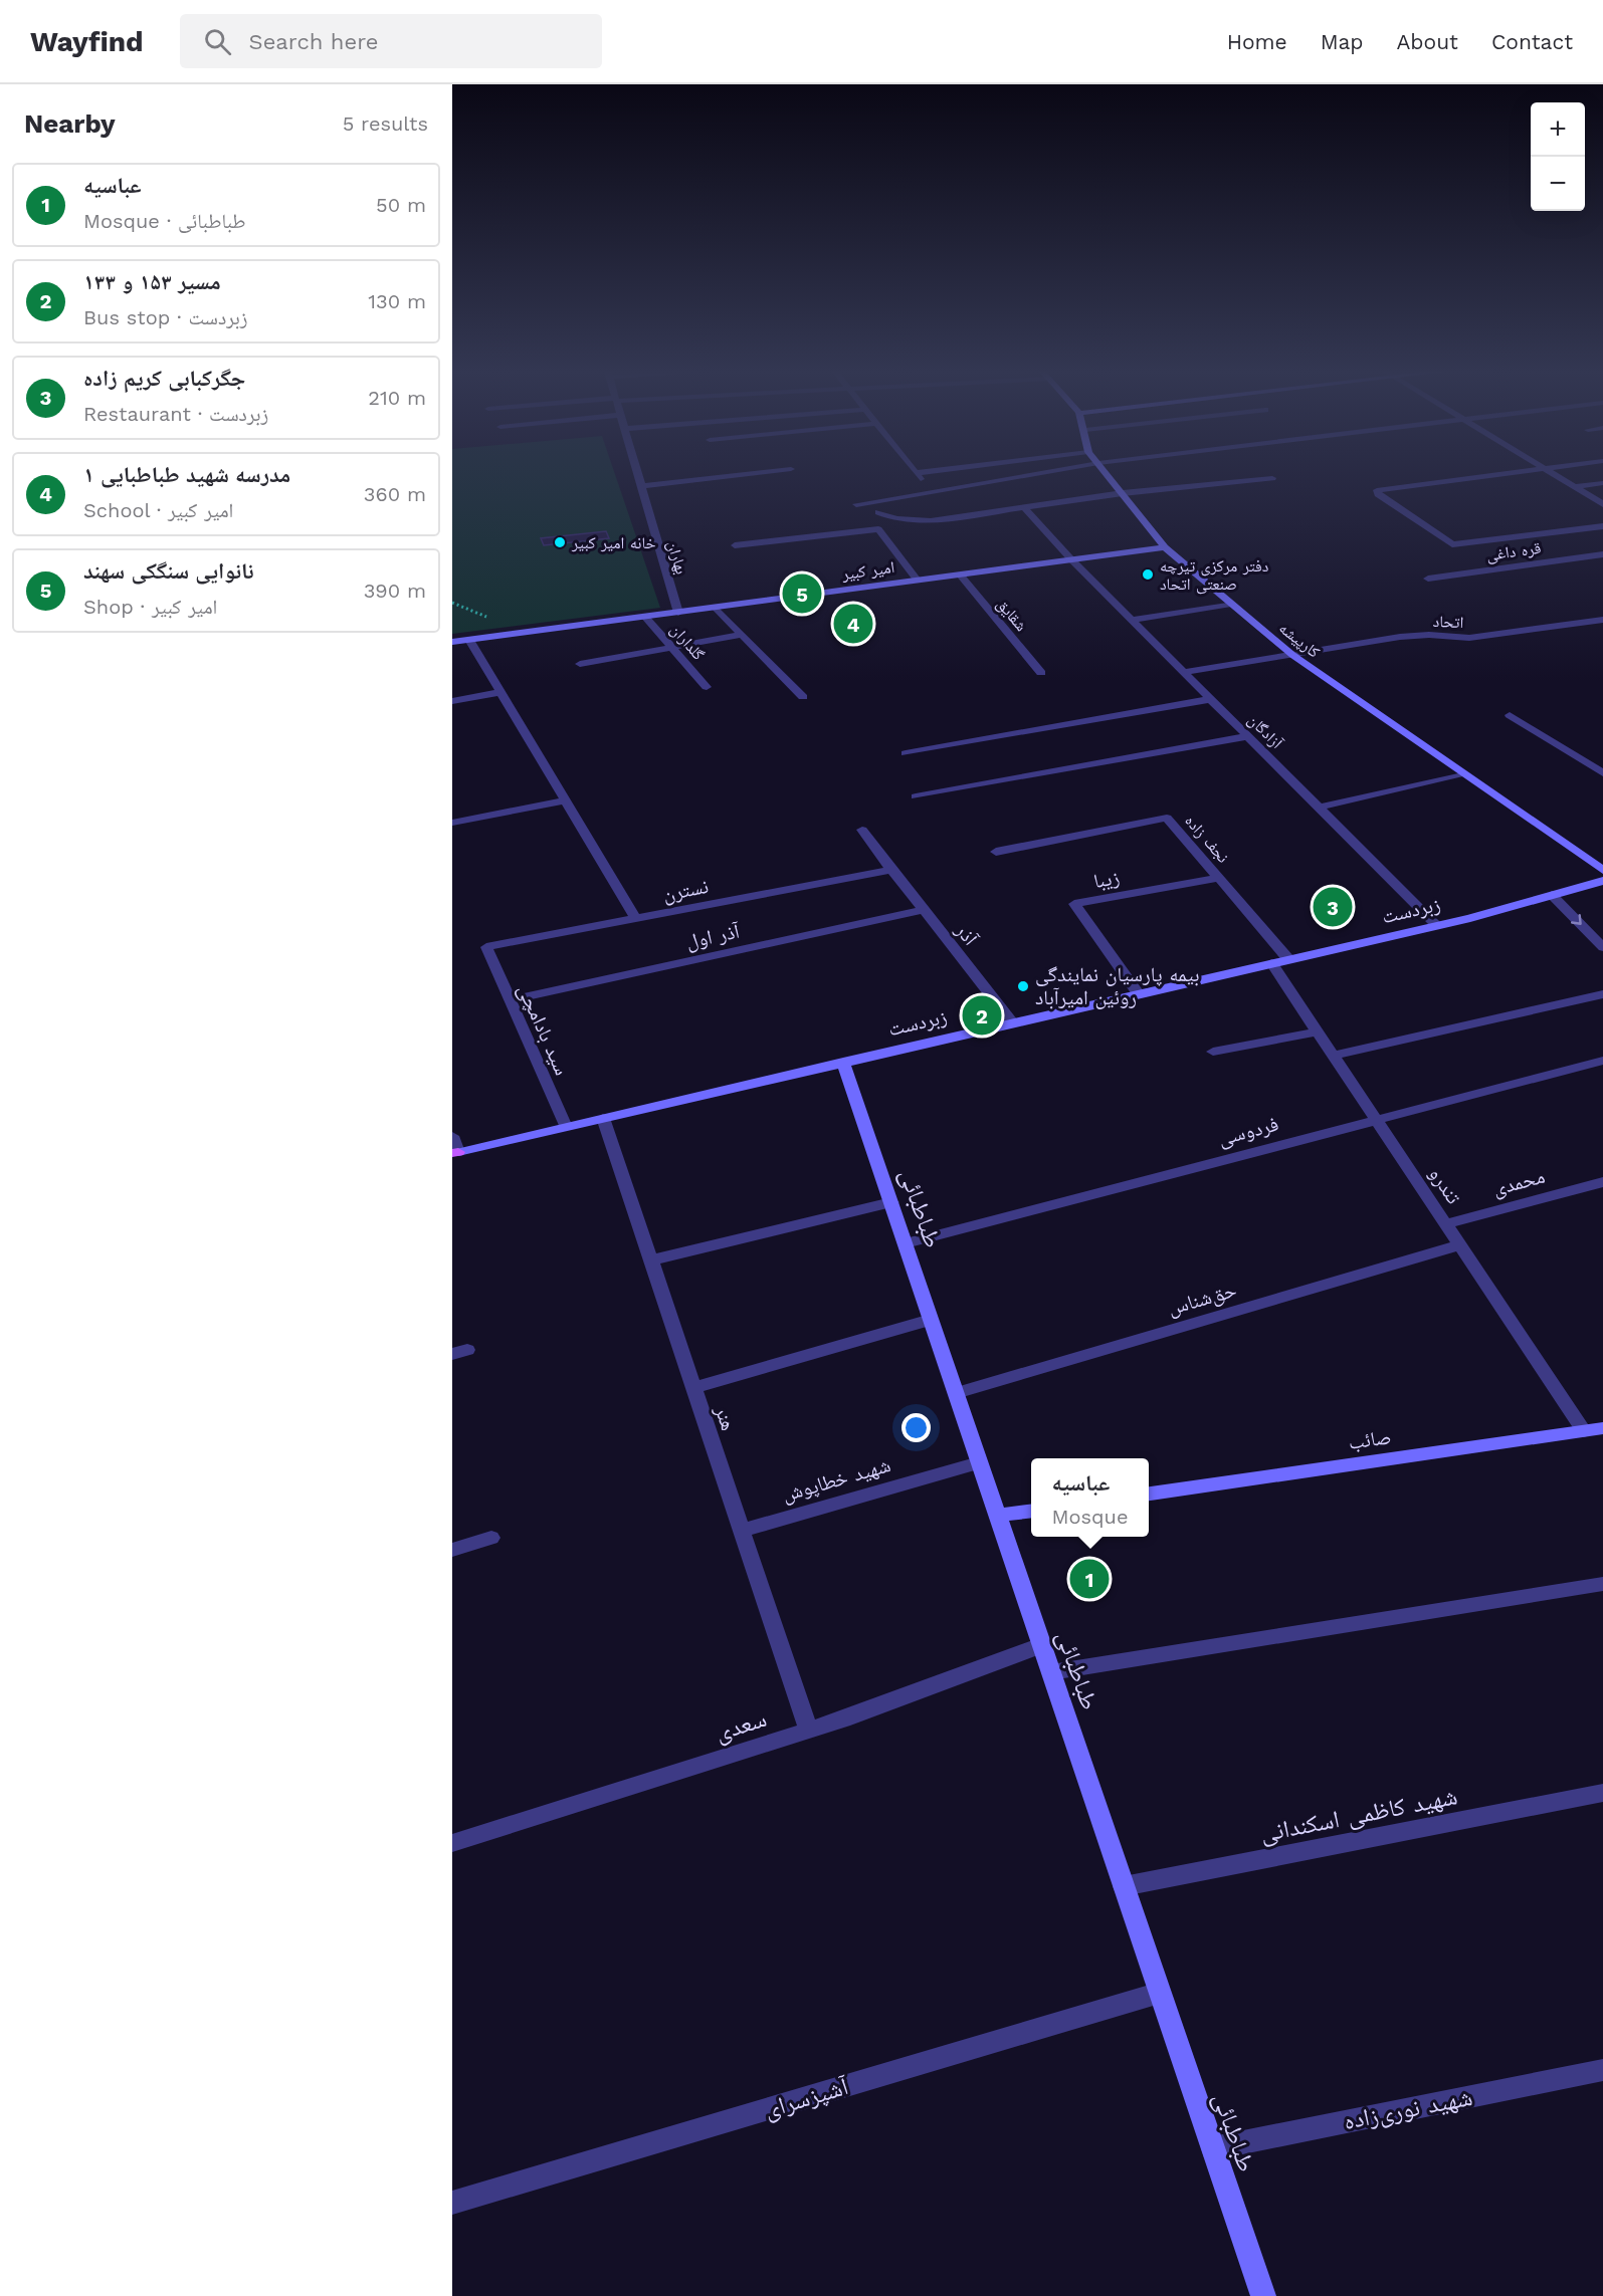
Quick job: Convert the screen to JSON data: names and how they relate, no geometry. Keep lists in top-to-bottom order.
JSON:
{
  "streets": {
    "main road": [
      "امیر کبیر",
      "کارپیشه",
      "زبردست",
      "طباطبائی",
      "صائب"
    ],
    "street": [
      "قره داغی",
      "بهاران",
      "شقایق",
      "اتحاد",
      "گلداران",
      "آزادگان",
      "نجف زاده",
      "زیبا",
      "نسترن",
      "آذر",
      "آذر اول",
      "سید بادامچی",
      "فردوسی",
      "محمدی",
      "تندرو",
      "حق‌شناس",
      "هنر",
      "شهید خطاپوش",
      "سعدی",
      "شهید کاظمی اسکندانی",
      "آشپزسرای",
      "شهید نوری‌زاده"
    ]
  },
  "crossings": [
    ["بهاران", "امیر کبیر"],
    ["امیر کبیر", "شقایق"],
    ["امیر کبیر", "کارپیشه"],
    ["امیر کبیر", "گلداران"],
    ["امیر کبیر", "آزادگان"],
    ["اتحاد", "کارپیشه"],
    ["اتحاد", "آزادگان"],
    ["آزادگان", "زبردست"],
    ["نجف زاده", "زیبا"],
    ["نجف زاده", "زبردست"],
    ["زیبا", "زبردست"],
    ["نسترن", "آذر"],
    ["نسترن", "سید بادامچی"],
    ["زبردست", "آذر"],
    ["زبردست", "سید بادامچی"],
    ["زبردست", "تندرو"],
    ["زبردست", "طباطبائی"],
    ["زبردست", "هنر"],
    ["آذر", "آذر اول"],
    ["آذر اول", "سید بادامچی"],
    ["فردوسی", "تندرو"],
    ["فردوسی", "طباطبائی"],
    ["محمدی", "تندرو"],
    ["تندرو", "حق‌شناس"],
    ["تندرو", "صائب"],
    ["طباطبائی", "حق‌شناس"],
    ["طباطبائی", "شهید خطاپوش"],
    ["طباطبائی", "سعدی"],
    ["طباطبائی", "شهید کاظمی اسکندانی"],
    ["طباطبائی", "آشپزسرای"],
    ["طباطبائی", "شهید نوری‌زاده"],
    ["هنر", "شهید خطاپوش"],
    ["هنر", "سعدی"]
  ],
  "places": ["خانه امیر کبیر", "دفتر مرکزی تیرچه صنعتی اتحاد", "بیمه پارسیان نمایندگی روئین امیرآباد"],
  "page": {
    "header": "Wayfind",
    "search": "Search here",
    "nav": [
      "Home",
      "Map",
      "About",
      "Contact"
    ],
    "heading": ["Nearby", "5 results"],
    "map_buttons": ["+", "−"],
    "list": [
      {
        "mark": "1",
        "name": "عباسیه",
        "note": "Mosque · طباطبائی",
        "value": "50 m"
      },
      {
        "mark": "2",
        "name": "مسیر ۱۵۳ و ۱۳۳",
        "note": "Bus stop · زبردست",
        "value": "130 m"
      },
      {
        "mark": "3",
        "name": "جگرکبابی کریم زاده",
        "note": "Restaurant · زبردست",
        "value": "210 m"
      },
      {
        "mark": "4",
        "name": "مدرسه شهید طباطبایی ۱",
        "note": "School · امیر کبیر",
        "value": "360 m"
      },
      {
        "mark": "5",
        "name": "نانوایی سنگکی سهند",
        "note": "Shop · امیر کبیر",
        "value": "390 m"
      }
    ],
    "pins": [
      "5",
      "4",
      "3",
      "2",
      "1"
    ],
    "popup": ["عباسیه", "Mosque"]
  }
}
